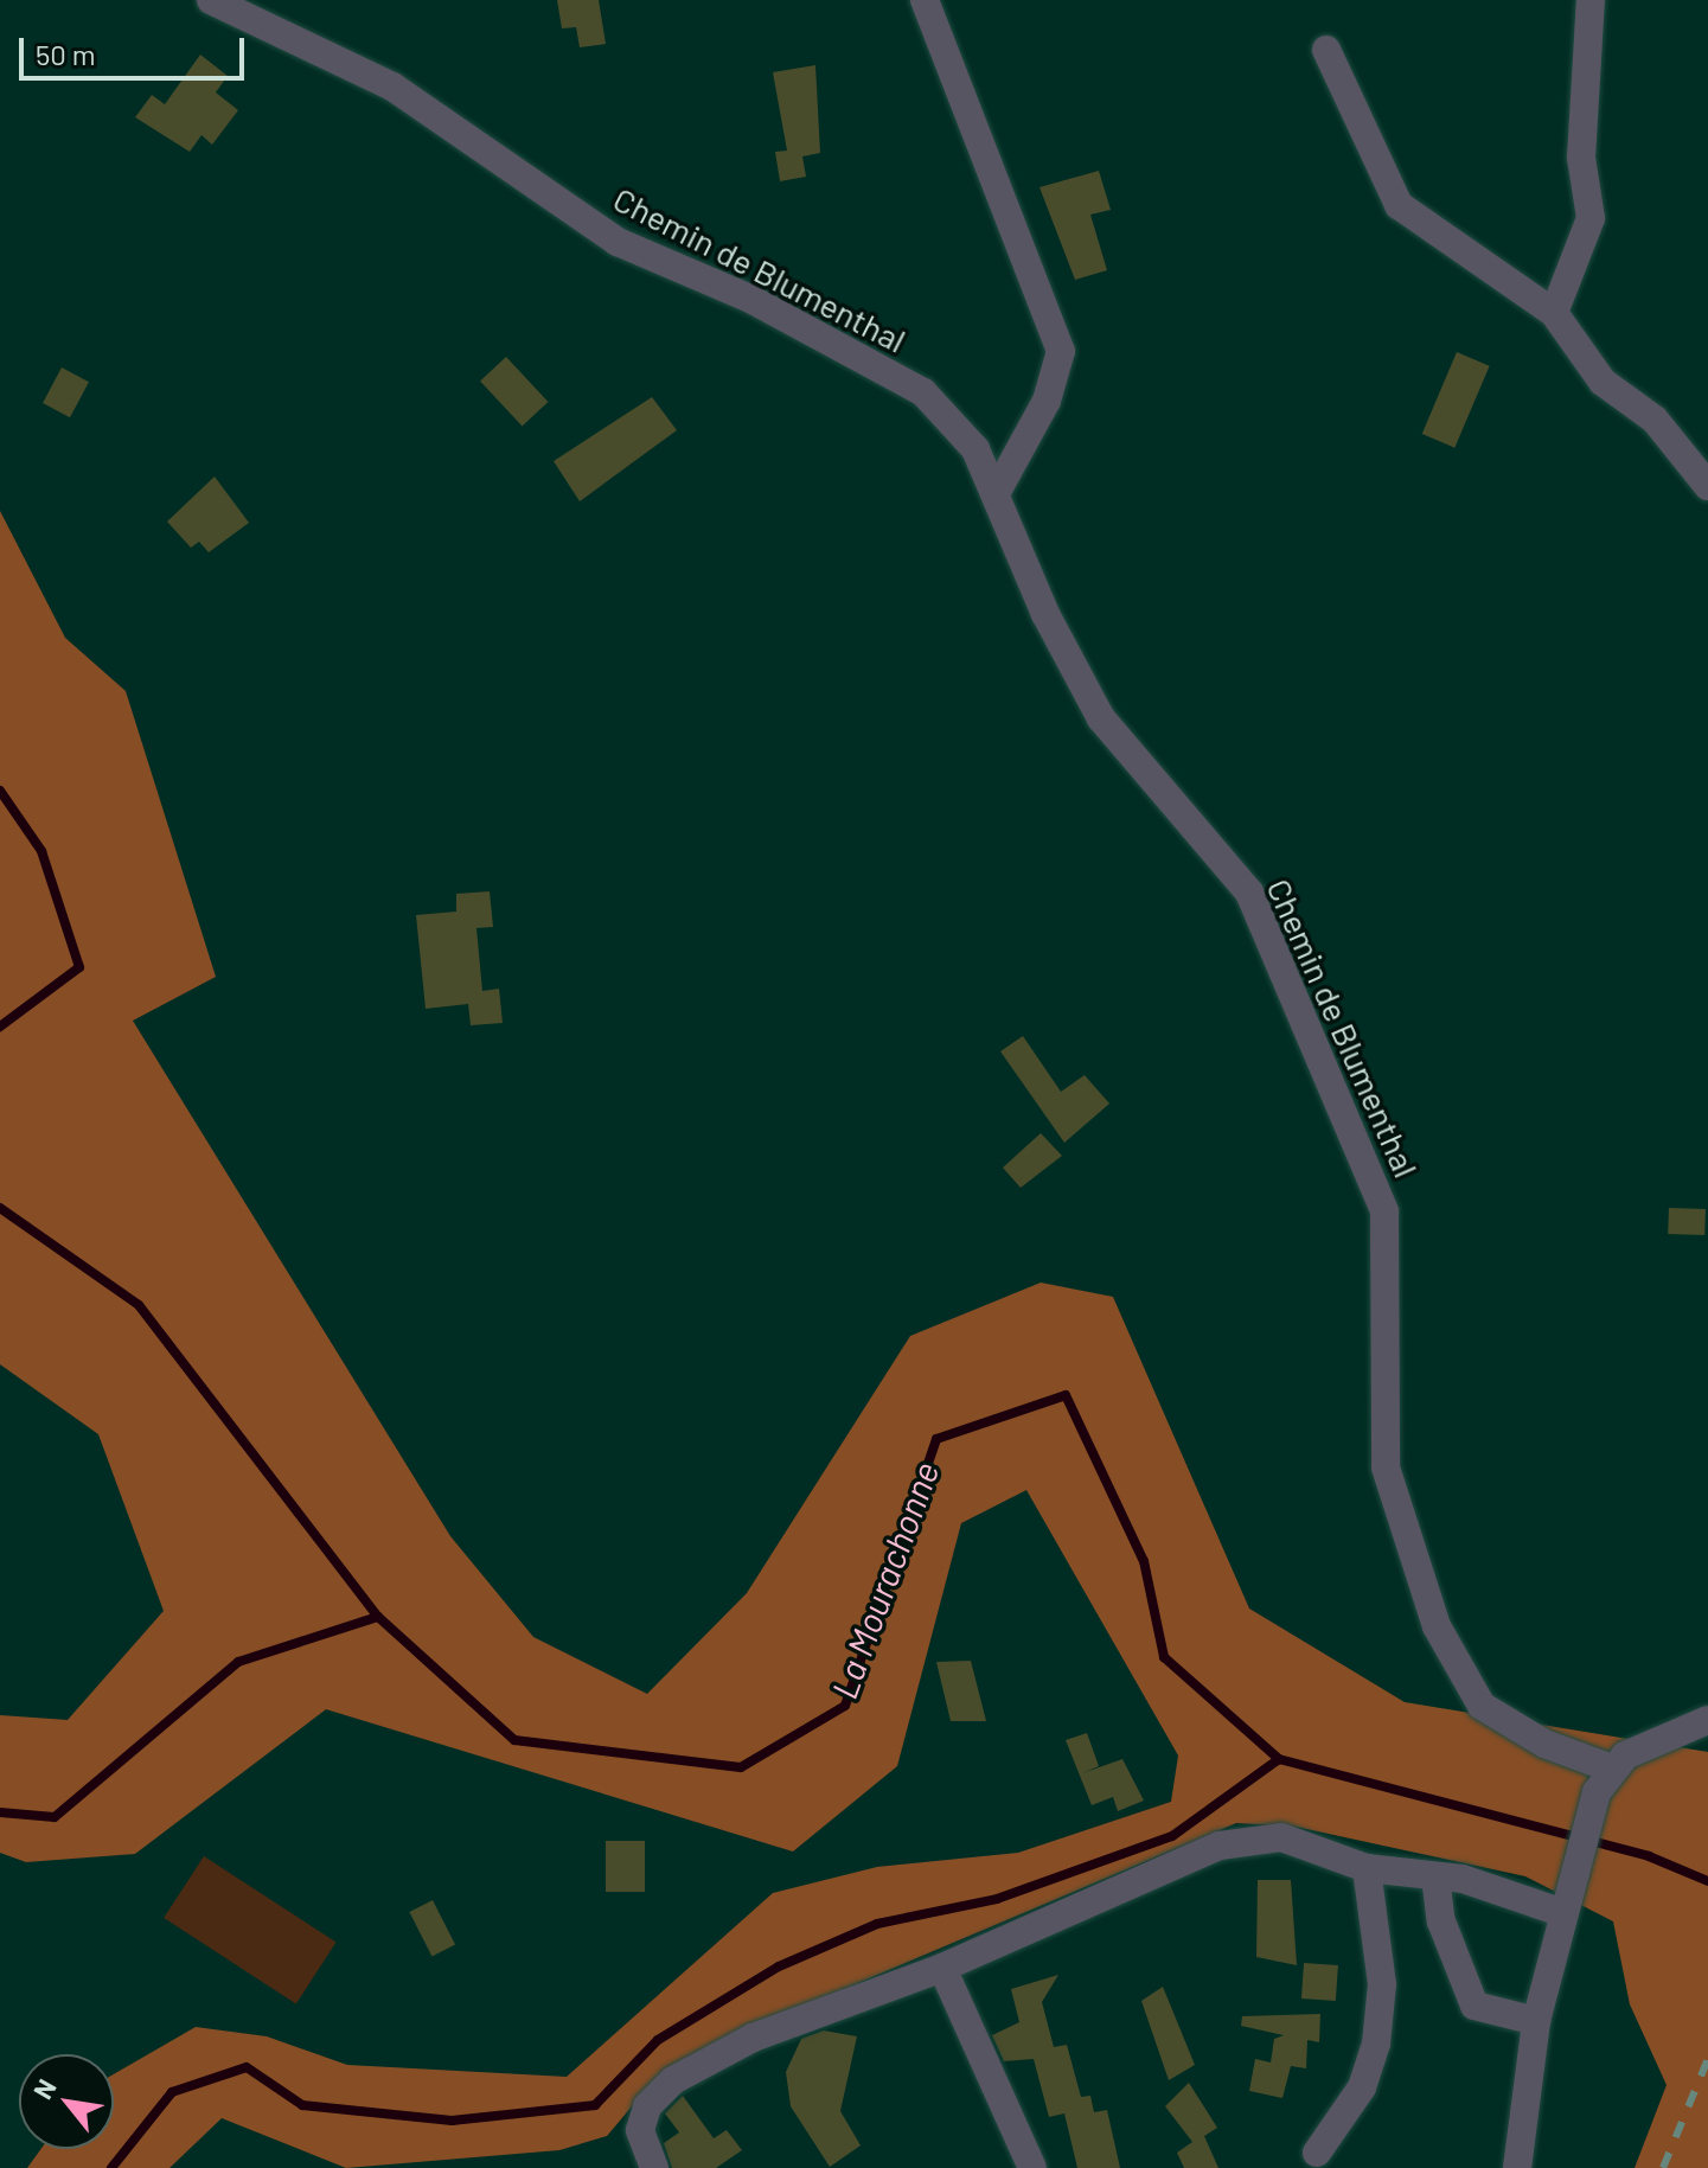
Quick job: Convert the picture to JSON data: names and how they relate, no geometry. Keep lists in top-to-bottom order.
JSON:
{
  "streets": {
    "street": ["Chemin de Blumenthal"]
  },
  "water": ["La Mourachonne"],
  "scale_bar": "50 m",
  "north": "top left"
}
